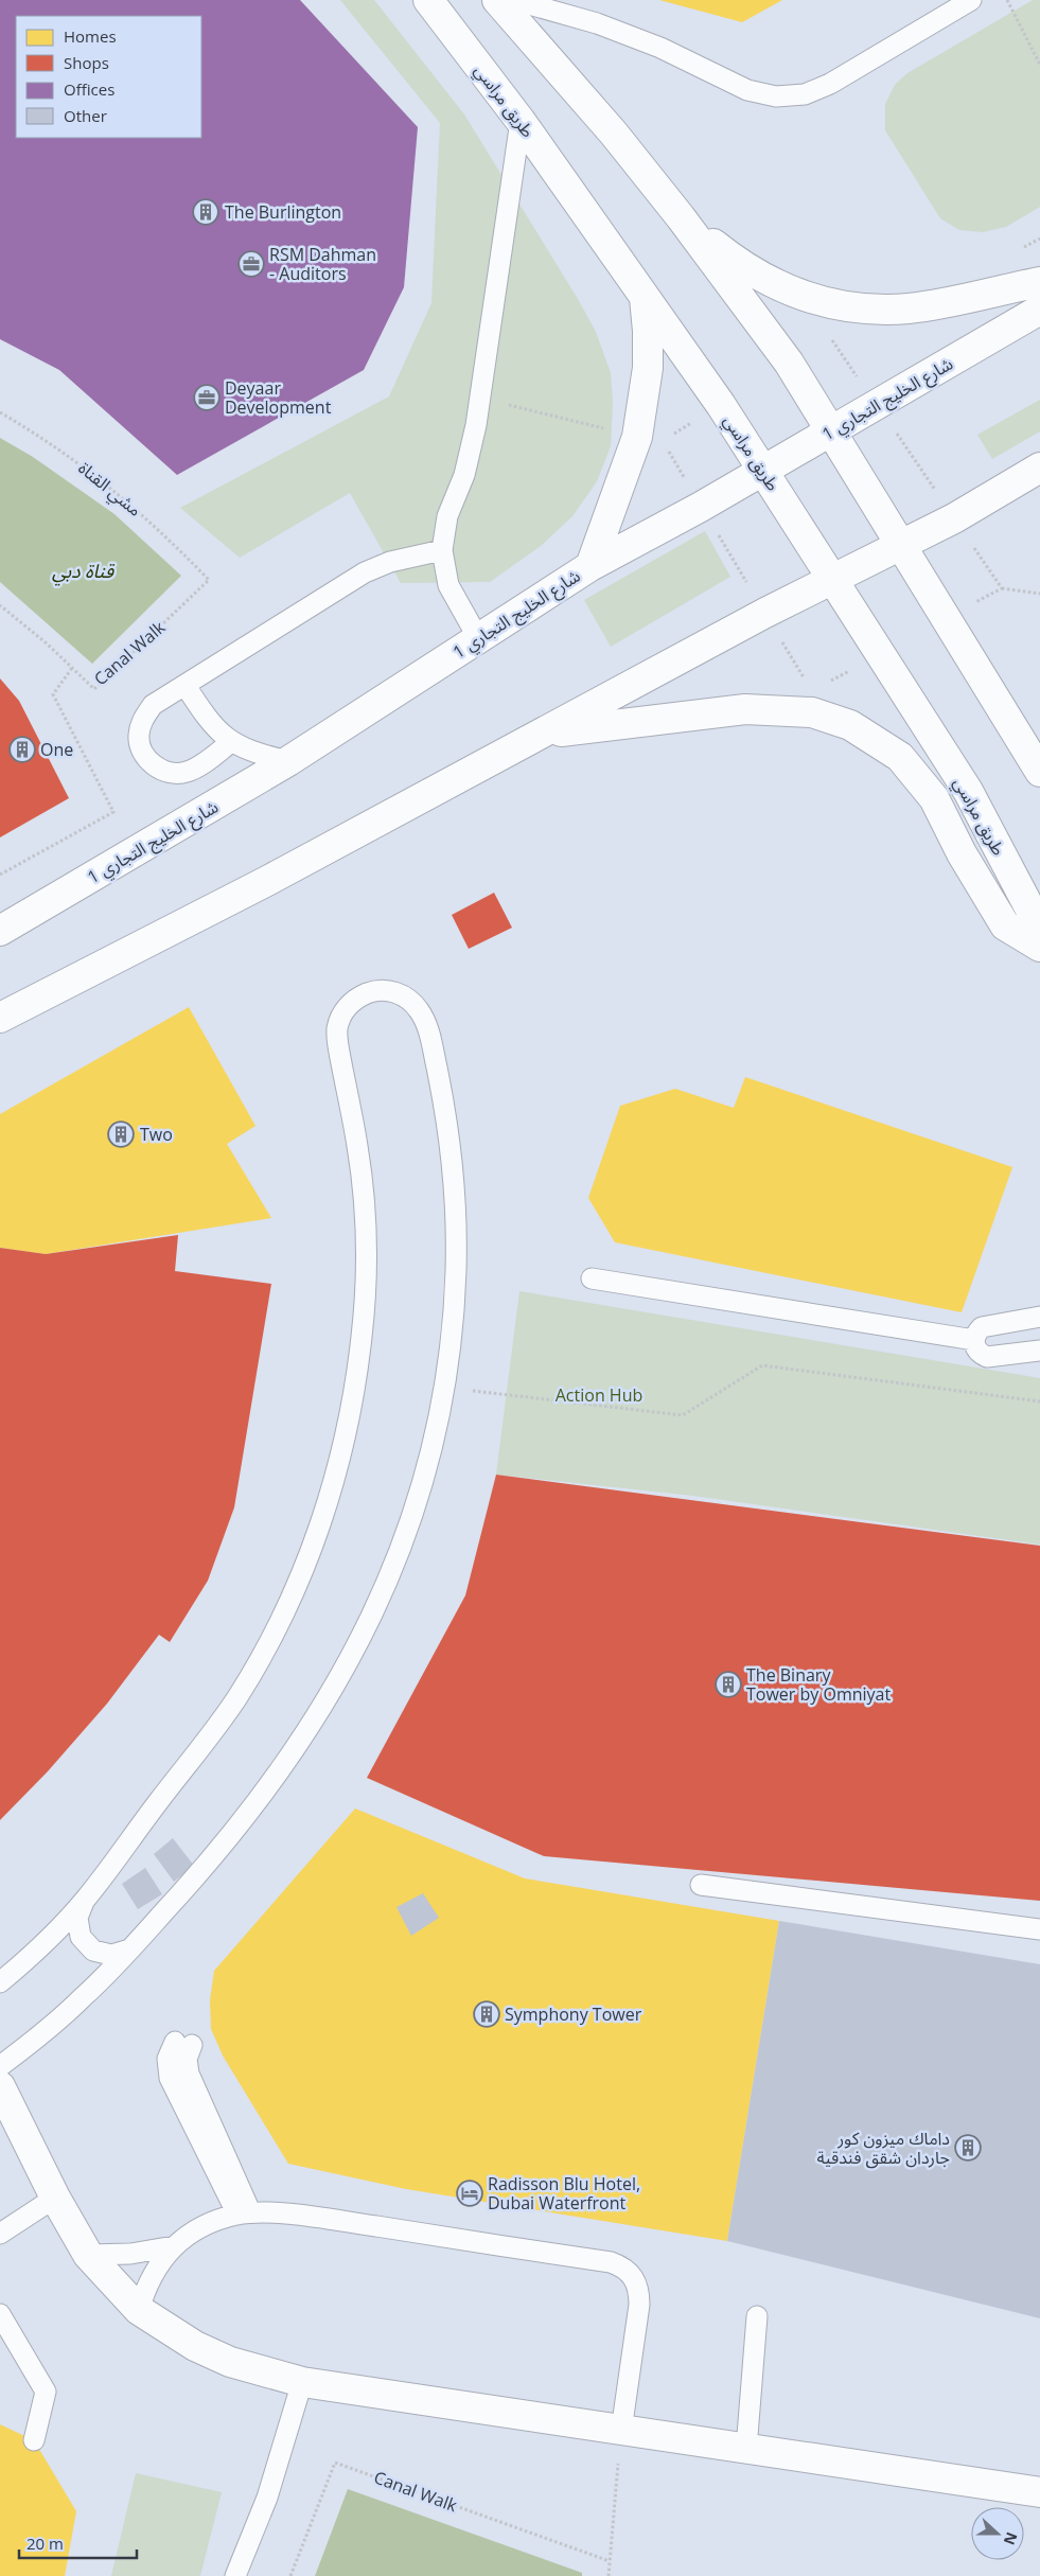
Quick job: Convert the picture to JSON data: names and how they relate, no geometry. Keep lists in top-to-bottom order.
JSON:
{
  "streets": {
    "main road": ["طريق مراسي", "شارع الخليج التجاري 1"],
    "path": ["مشي القناة", "Canal Walk"]
  },
  "crossings": [
    ["طريق مراسي", "شارع الخليج التجاري 1"],
    ["مشي القناة", "Canal Walk"]
  ],
  "water": ["قناة دبي"],
  "parks": ["Action Hub"],
  "places": {
    "building": [
      "The Burlington",
      "One",
      "Two",
      "The Binary Tower by Omniyat",
      "Symphony Tower",
      "داماك ميزون كور جاردان شقق فندقية"
    ],
    "office": ["RSM Dahman - Auditors", "Deyaar Development"],
    "hotel": ["Radisson Blu Hotel, Dubai Waterfront"]
  },
  "legend": [
    "Homes",
    "Shops",
    "Offices",
    "Other"
  ],
  "scale_bar": "20 m",
  "north": "right"
}
